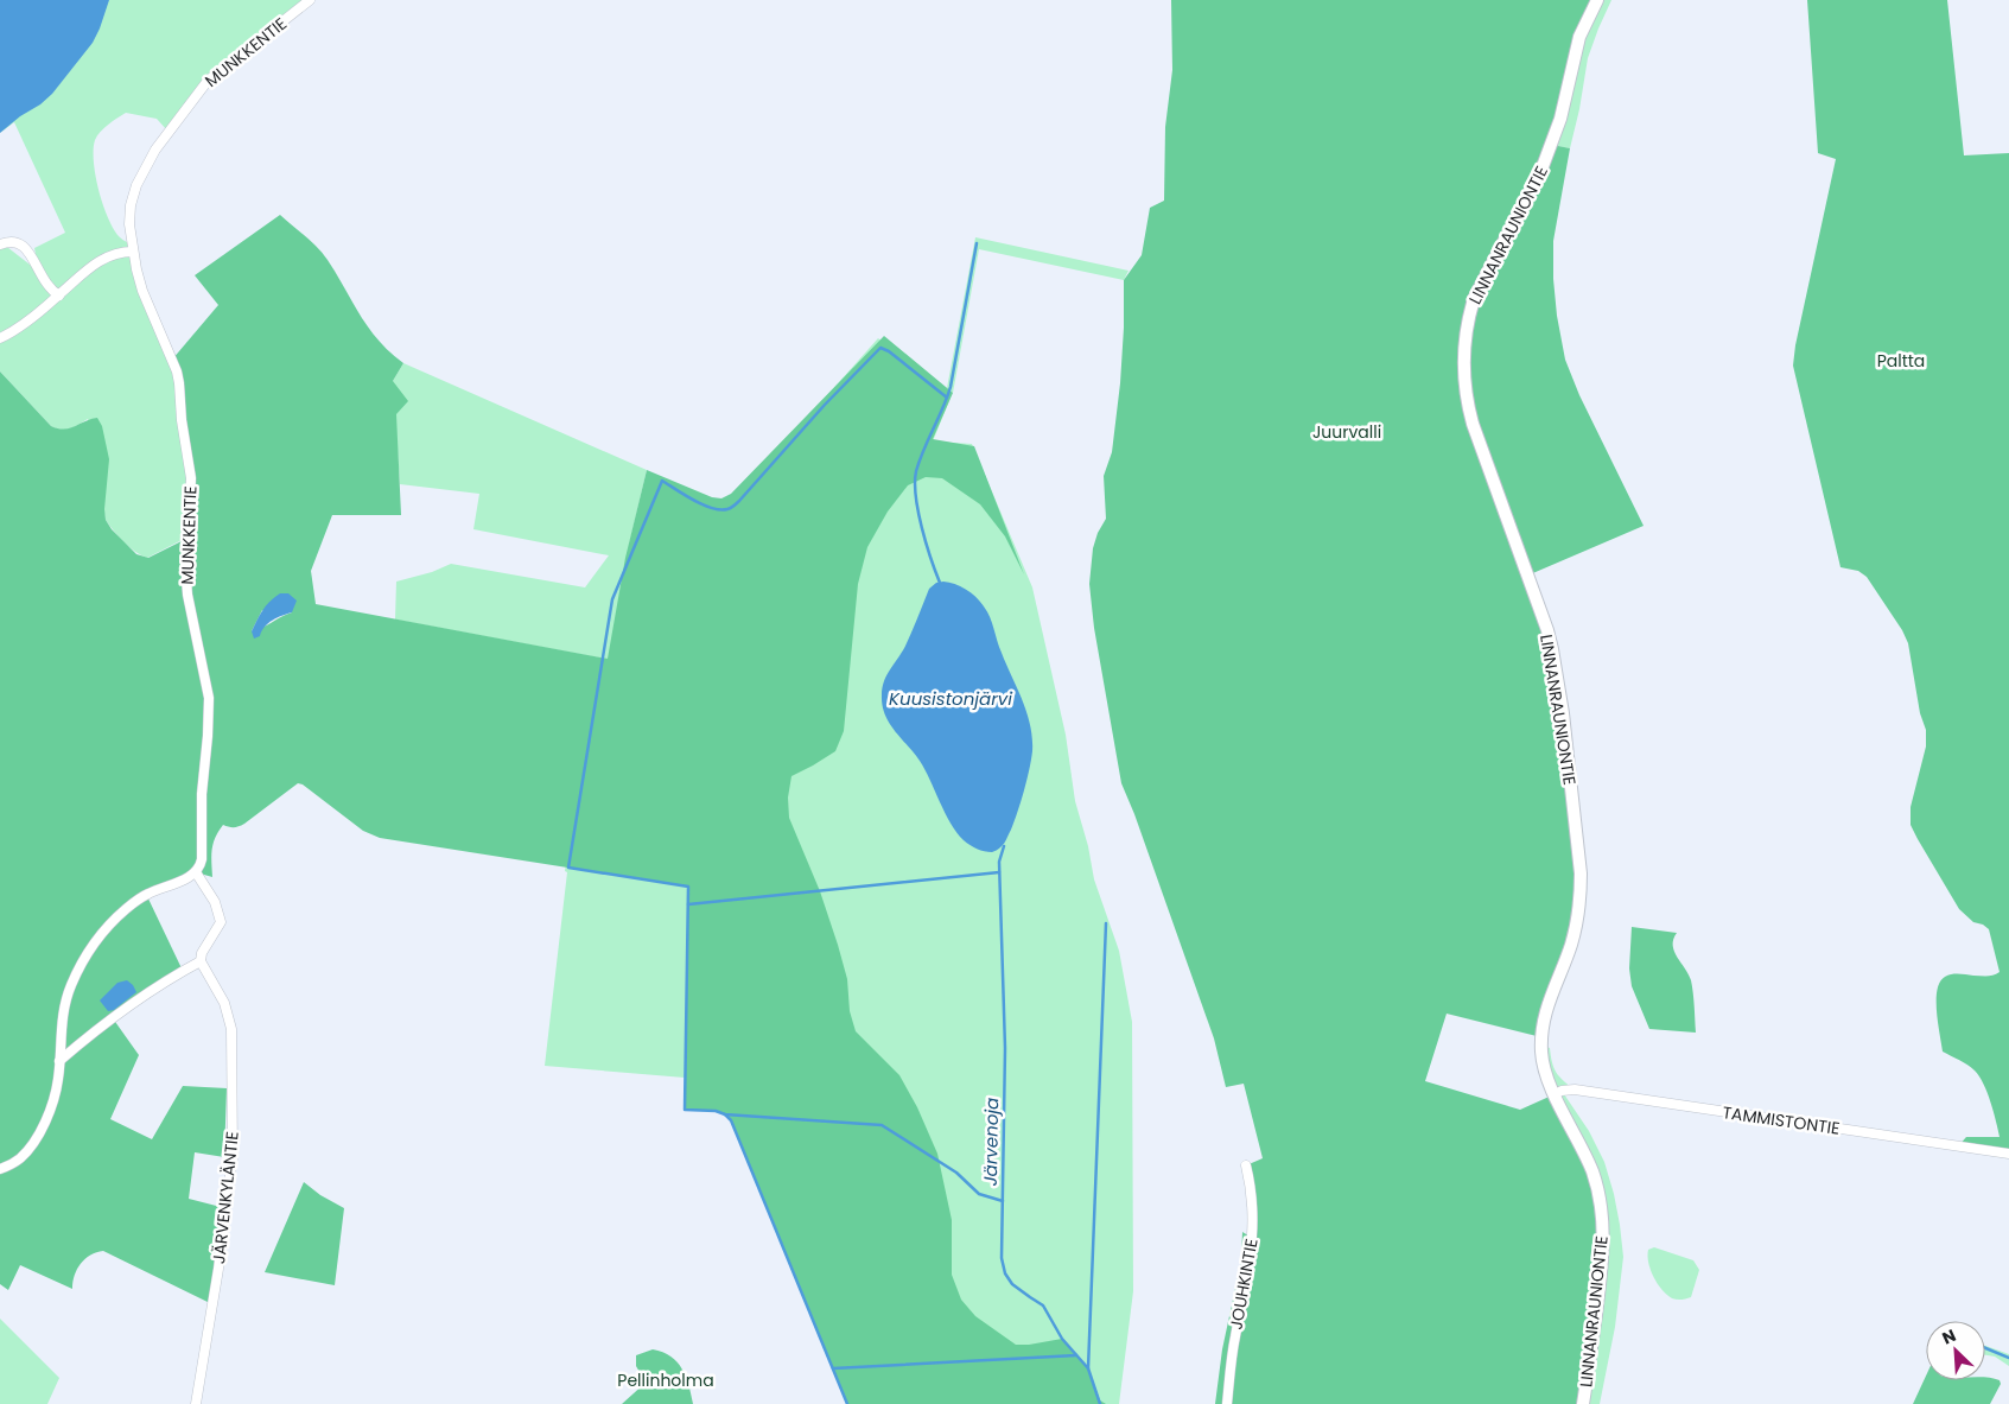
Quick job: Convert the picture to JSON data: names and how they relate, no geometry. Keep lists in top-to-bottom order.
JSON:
{
  "streets": {
    "street": [
      "MUNKKENTIE",
      "LINNANRAUNIONTIE",
      "TAMMISTONTIE",
      "JÄRVENKYLÄNTIE",
      "JOUHKINTIE"
    ]
  },
  "crossings": [
    ["LINNANRAUNIONTIE", "TAMMISTONTIE"]
  ],
  "water": ["Kuusistonjärvi", "Järvenoja"],
  "parks": ["Paltta", "Juurvalli", "Pellinholma"],
  "north": "top left"
}
